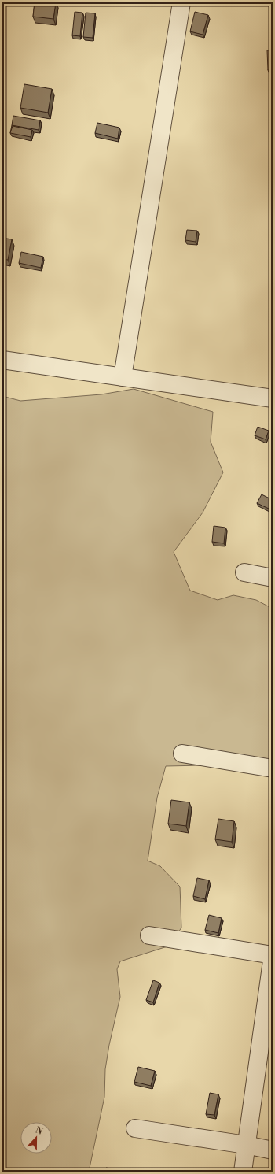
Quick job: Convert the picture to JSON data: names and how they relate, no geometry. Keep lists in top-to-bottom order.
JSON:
{
  "north": "top"
}
